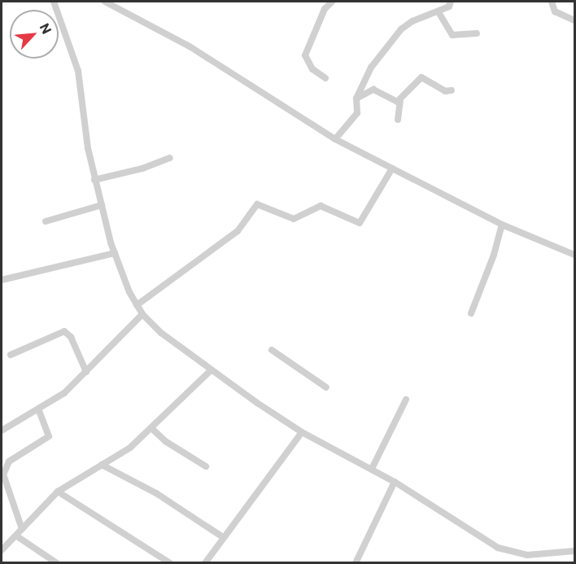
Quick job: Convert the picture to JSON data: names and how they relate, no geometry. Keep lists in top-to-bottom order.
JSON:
{
  "north": "top right"
}
